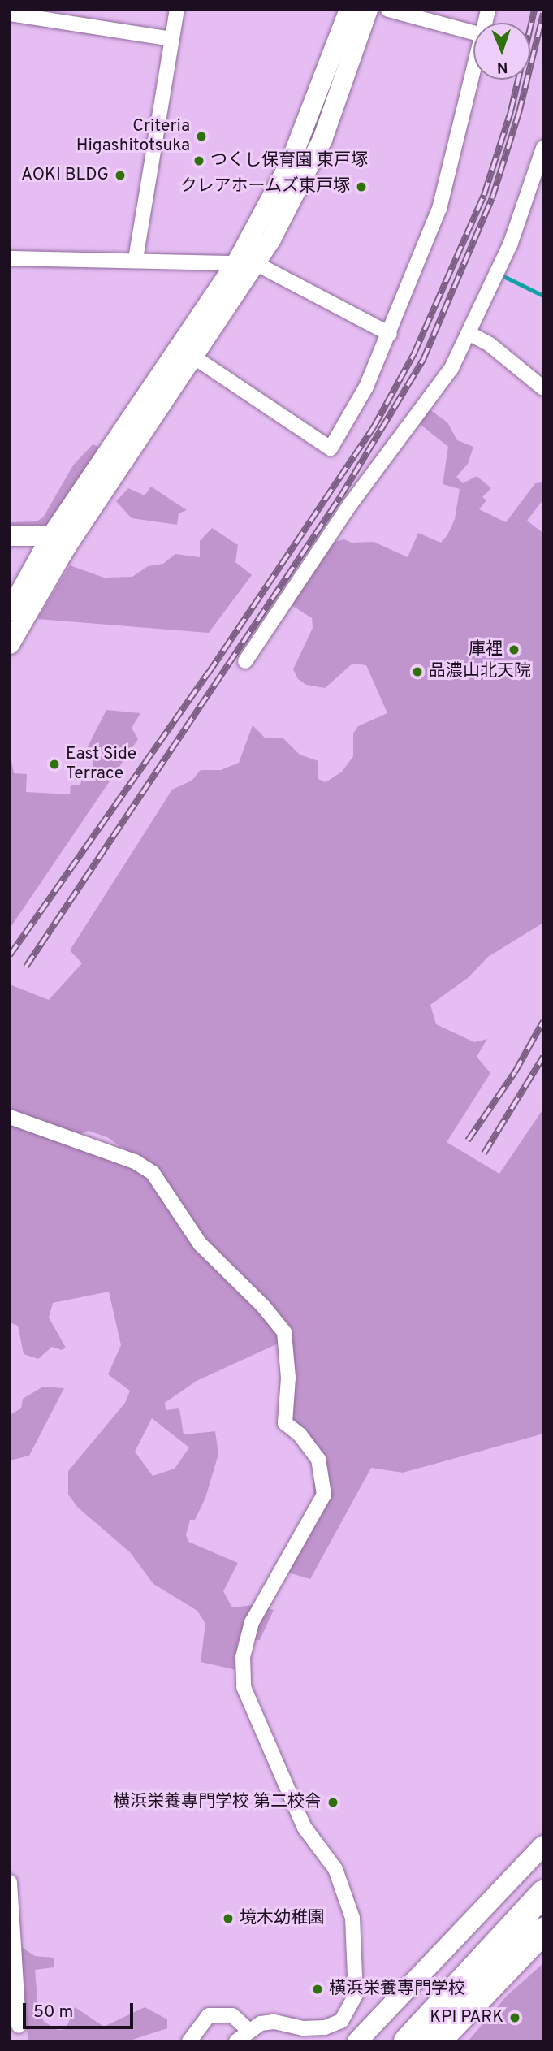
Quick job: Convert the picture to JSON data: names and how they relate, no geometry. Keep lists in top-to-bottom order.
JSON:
{
  "places": [
    "Criteria Higashitotsuka",
    "つくし保育園 東戸塚",
    "AOKI BLDG",
    "クレアホームズ東戸塚",
    "庫裡",
    "品濃山北天院",
    "East Side Terrace",
    "横浜栄養専門学校 第二校舎",
    "境木幼稚園",
    "横浜栄養専門学校",
    "KPI PARK"
  ],
  "scale_bar": "50 m",
  "north": "bottom"
}
